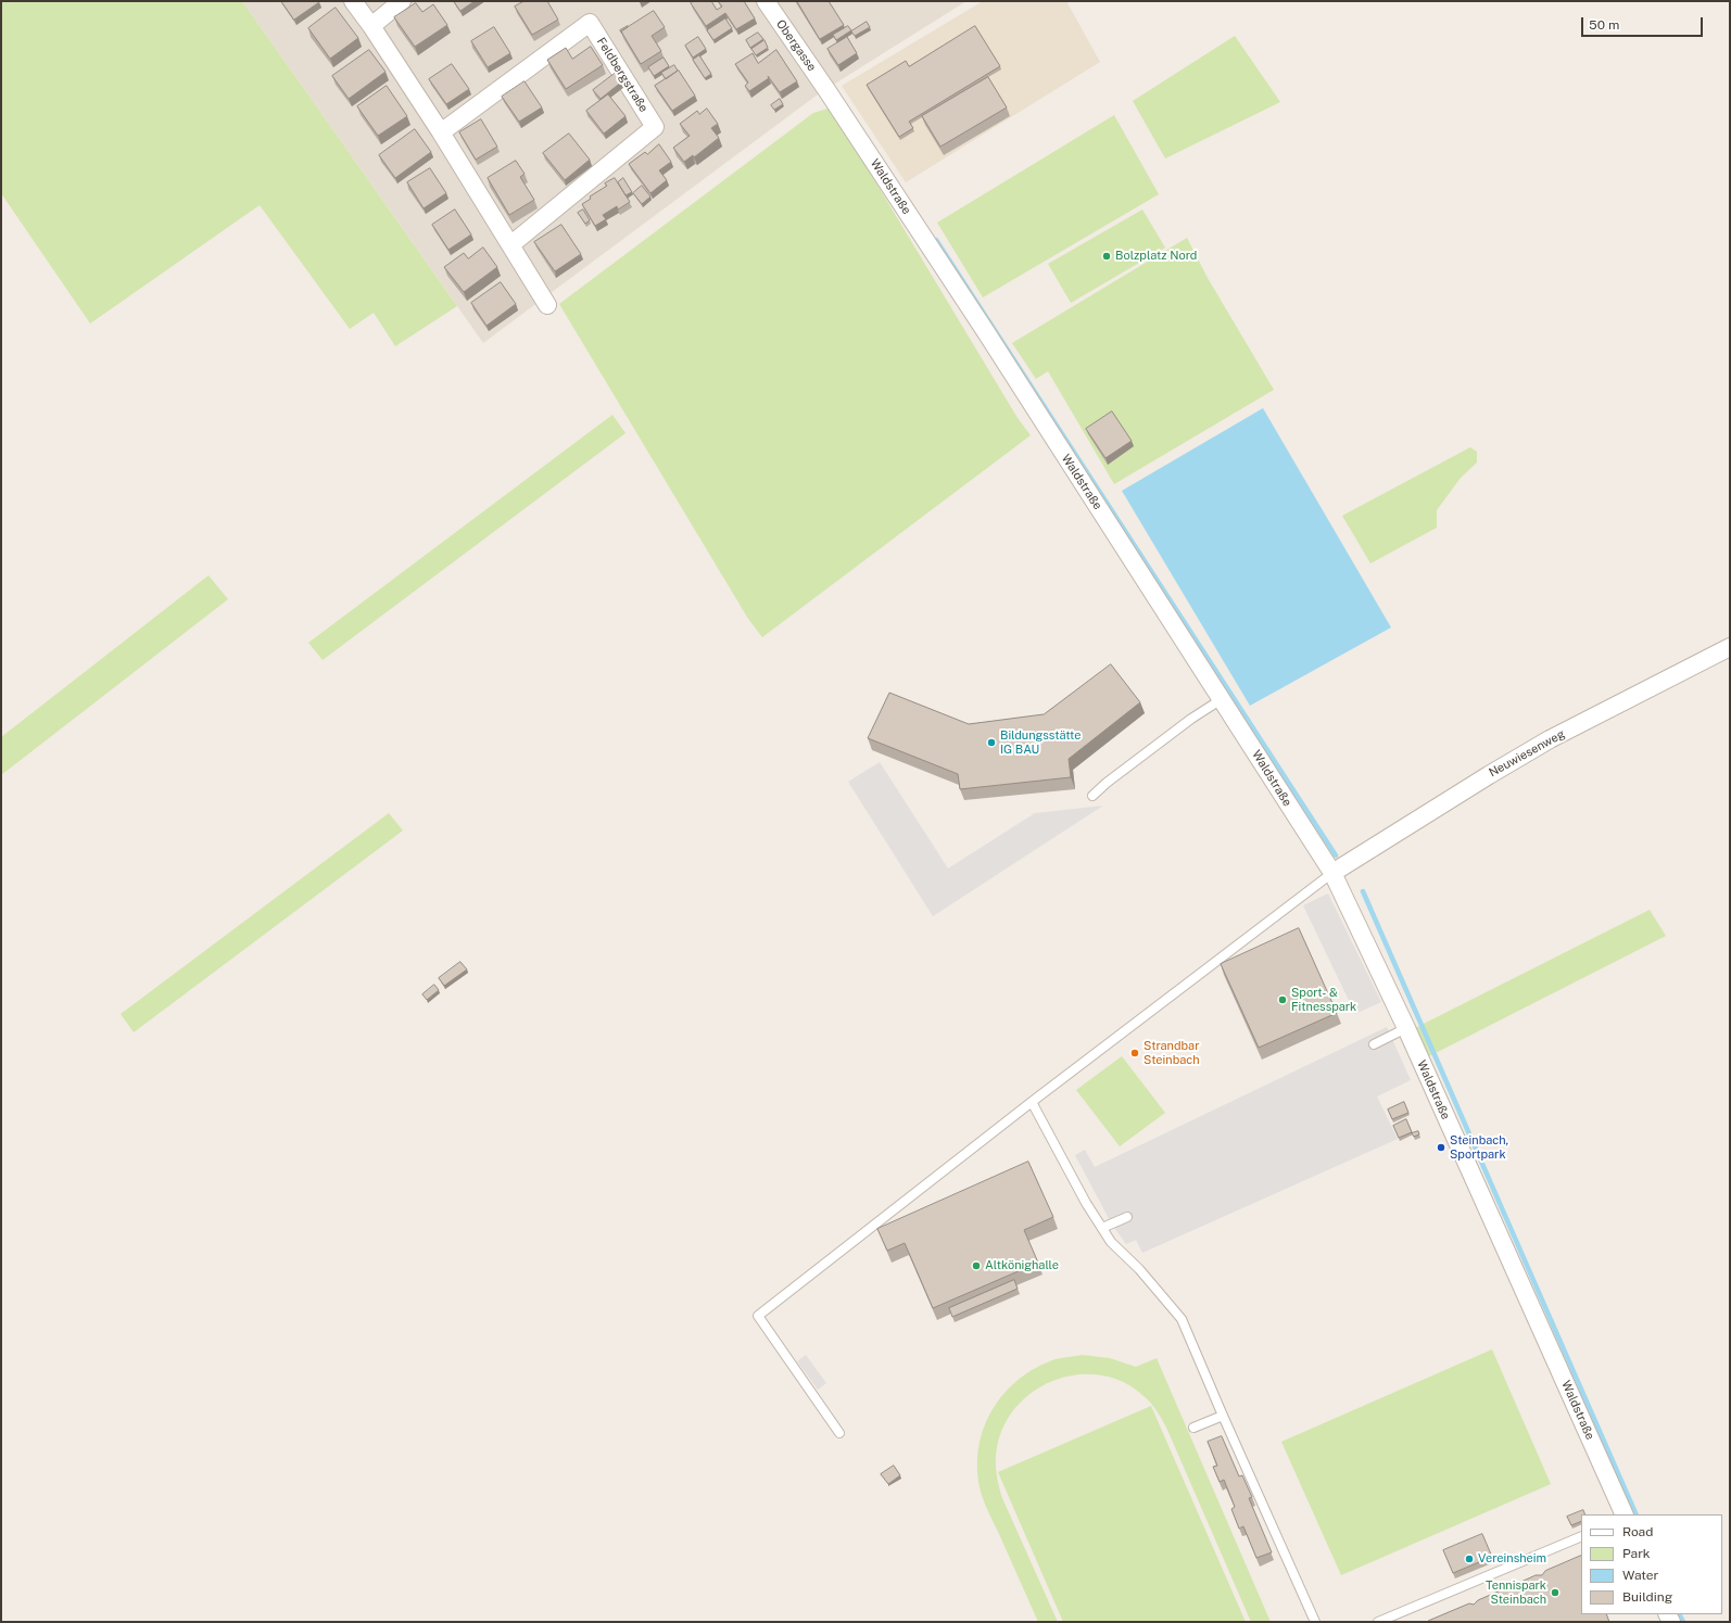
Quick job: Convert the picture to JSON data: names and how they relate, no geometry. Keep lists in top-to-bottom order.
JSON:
{
  "streets": {
    "street": [
      "Obergasse",
      "Feldbergstraße",
      "Waldstraße",
      "Neuwiesenweg"
    ]
  },
  "crossings": [
    ["Obergasse", "Waldstraße"],
    ["Waldstraße", "Neuwiesenweg"]
  ],
  "places": [
    "Bolzplatz Nord",
    "Bildungsstätte IG BAU",
    "Sport- & Fitnesspark",
    "Strandbar Steinbach",
    "Steinbach, Sportpark",
    "Altkönighalle",
    "Vereinsheim",
    "Tennispark Steinbach"
  ],
  "legend": [
    "Road",
    "Park",
    "Water",
    "Building"
  ],
  "scale_bar": "50 m"
}
